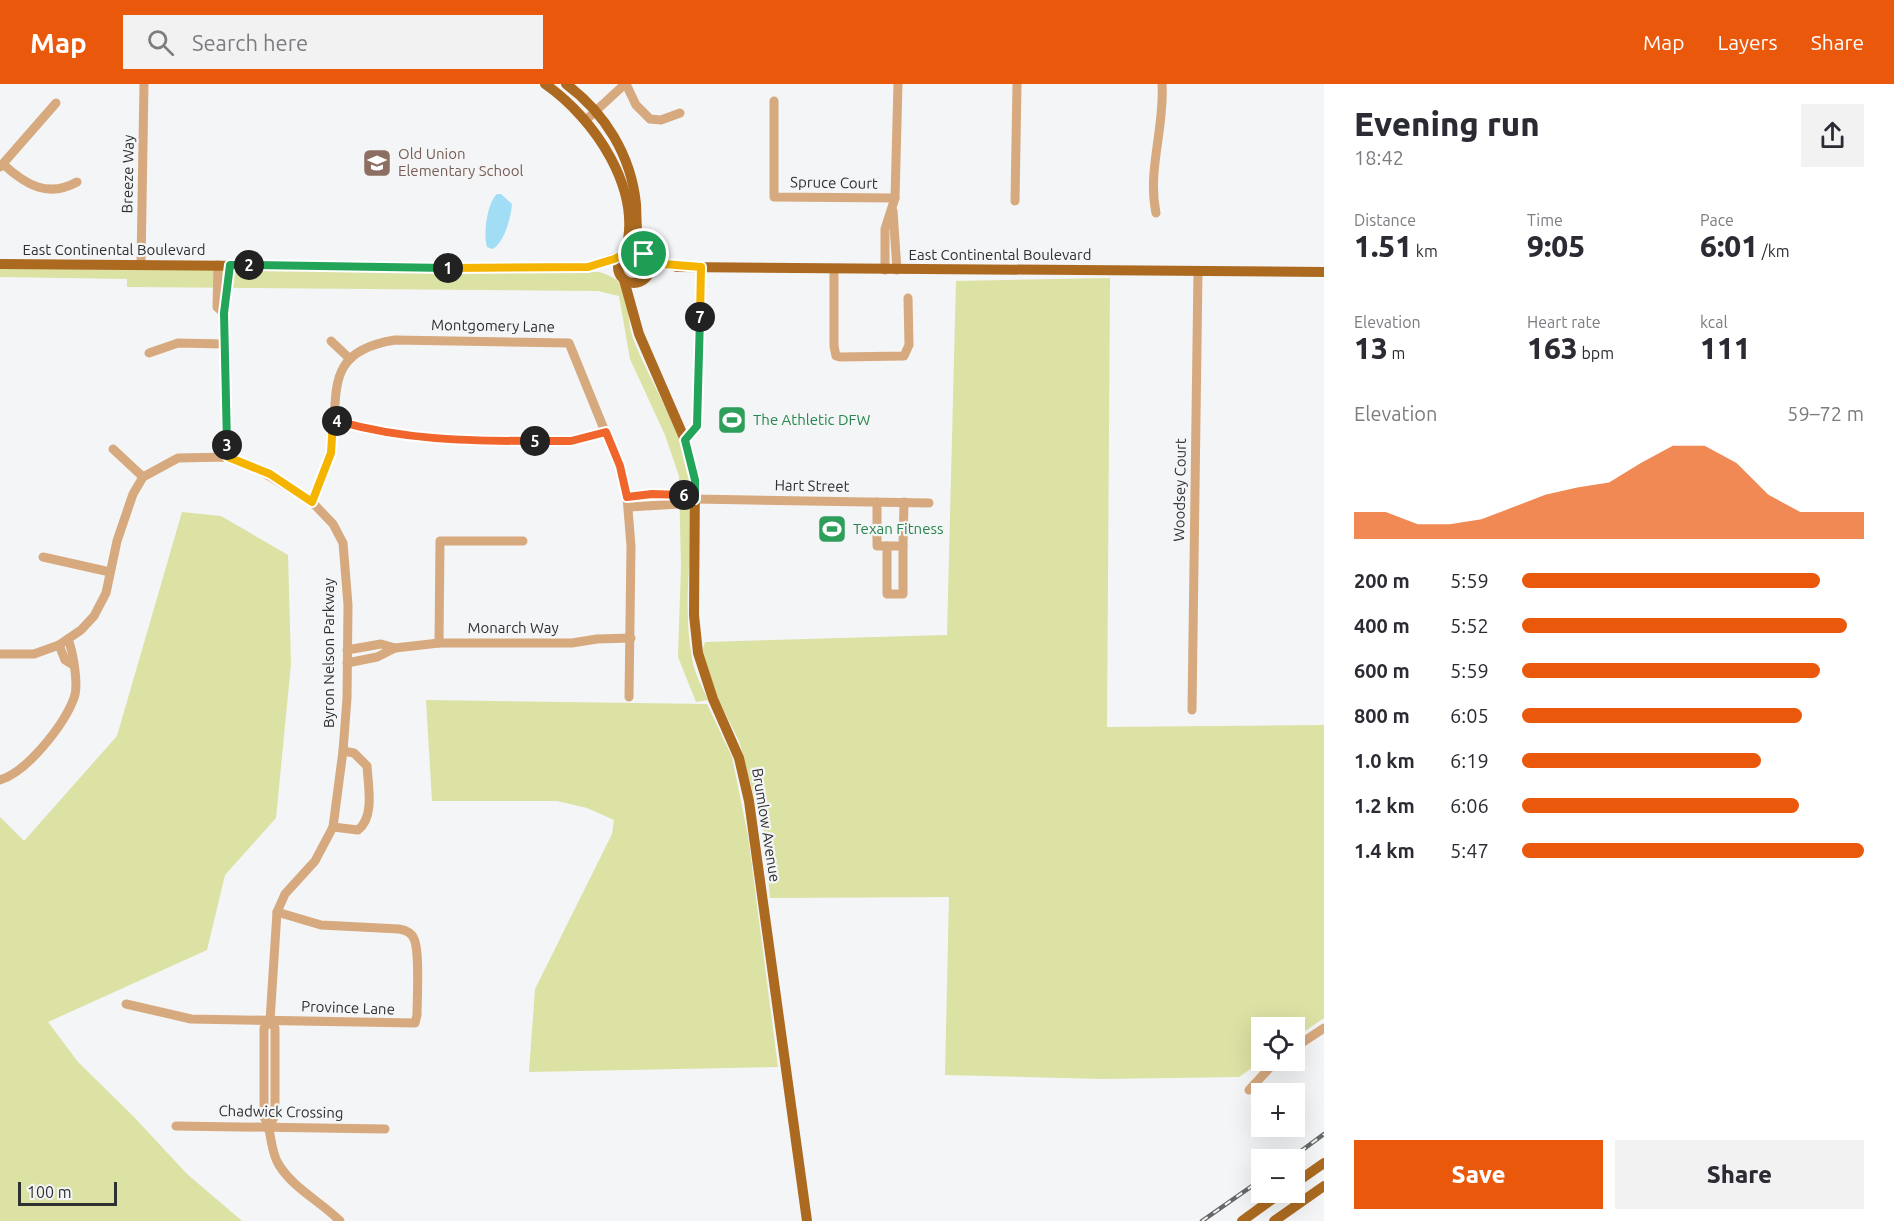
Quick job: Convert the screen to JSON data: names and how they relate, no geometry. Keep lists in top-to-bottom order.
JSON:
{
  "streets": {
    "main road": ["East Continental Boulevard", "Brumlow Avenue"],
    "street": [
      "Breeze Way",
      "Spruce Court",
      "Montgomery Lane",
      "Hart Street",
      "Woodsey Court",
      "Monarch Way",
      "Byron Nelson Parkway",
      "Province Lane",
      "Chadwick Crossing"
    ]
  },
  "crossings": [
    ["Breeze Way", "East Continental Boulevard"],
    ["East Continental Boulevard", "Woodsey Court"],
    ["East Continental Boulevard", "Brumlow Avenue"],
    ["Montgomery Lane", "Monarch Way"],
    ["Hart Street", "Brumlow Avenue"],
    ["Monarch Way", "Byron Nelson Parkway"],
    ["Byron Nelson Parkway", "Province Lane"],
    ["Byron Nelson Parkway", "Chadwick Crossing"]
  ],
  "places": {
    "school or university": ["Old Union Elementary School"],
    "sports": ["The Athletic DFW", "Texan Fitness"]
  },
  "scale_bar": "100 m",
  "page": {
    "header": "Map",
    "search": "Search here",
    "nav": ["Map", "Layers", "Share"],
    "heading": ["Evening run", "18:42"],
    "stats": [
      ["Distance", "1.51 km"],
      ["Time", "9:05"],
      ["Pace", "6:01 /km"],
      ["Elevation", "13 m"],
      ["Heart rate", "163 bpm"],
      ["kcal", "111"]
    ],
    "pins": [
      "2",
      "1",
      "7",
      "4",
      "5",
      "3",
      "6"
    ],
    "chart": ["Elevation", "59–72 m"],
    "list": [
      {
        "name": "200 m",
        "note": "5:59"
      },
      {
        "name": "400 m",
        "note": "5:52"
      },
      {
        "name": "600 m",
        "note": "5:59"
      },
      {
        "name": "800 m",
        "note": "6:05"
      },
      {
        "name": "1.0 km",
        "note": "6:19"
      },
      {
        "name": "1.2 km",
        "note": "6:06"
      },
      {
        "name": "1.4 km",
        "note": "5:47"
      }
    ],
    "map_buttons": ["+", "−"],
    "buttons": ["Save", "Share"],
    "scale": "100 m"
  }
}
